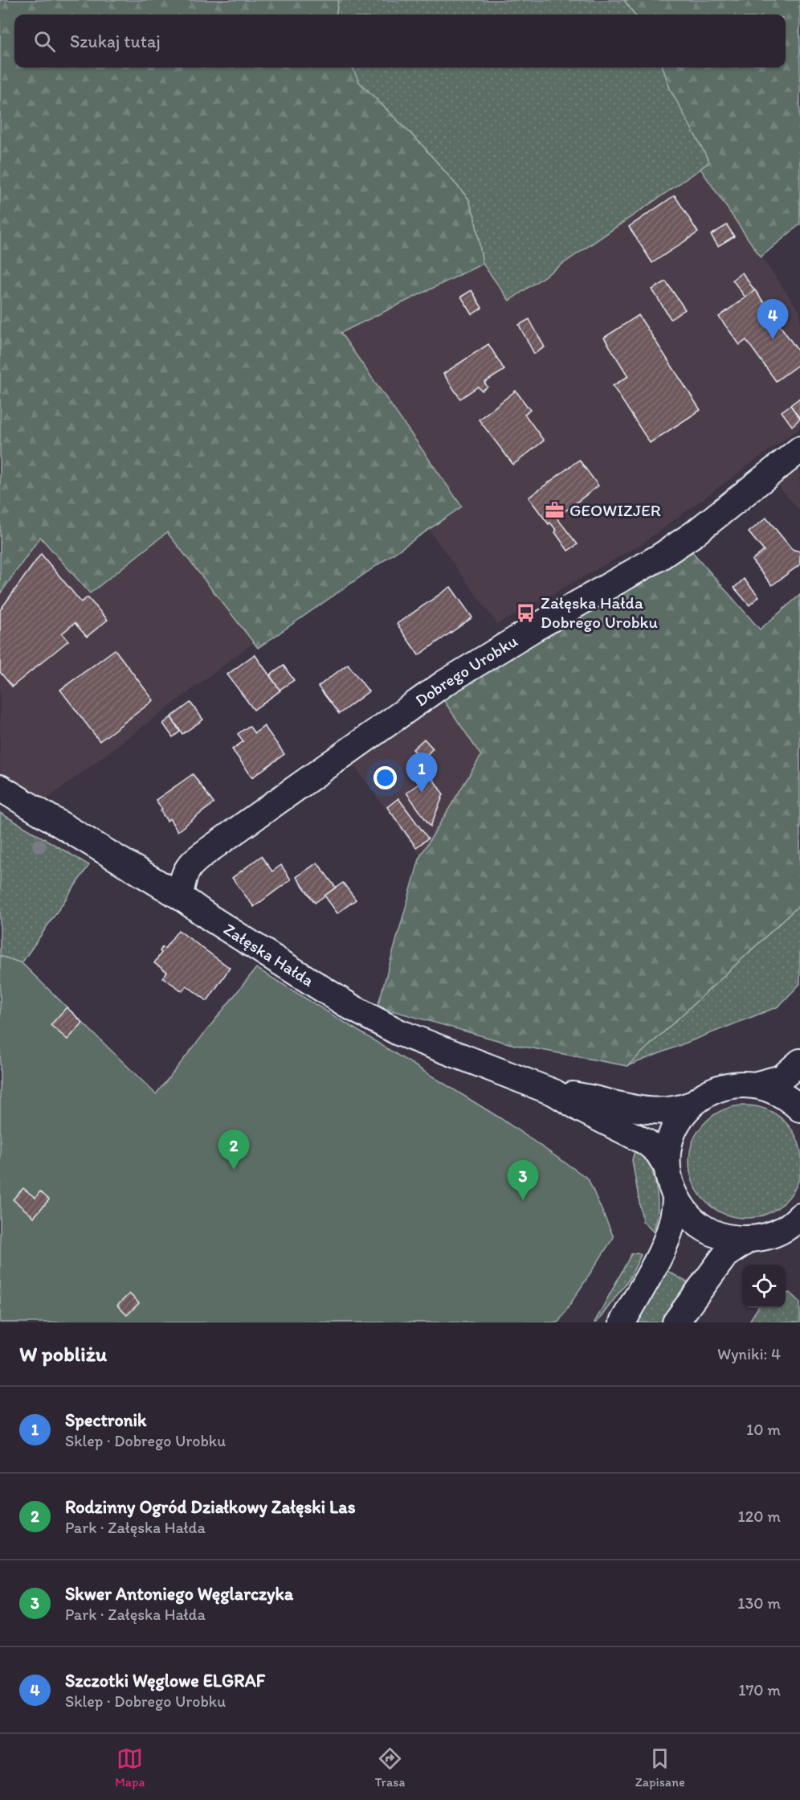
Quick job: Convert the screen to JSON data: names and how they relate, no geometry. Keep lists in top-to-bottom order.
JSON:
{
  "streets": {
    "street": ["Dobrego Urobku", "Załęska Hałda"]
  },
  "crossings": [
    ["Dobrego Urobku", "Załęska Hałda"]
  ],
  "places": {
    "office": ["GEOWIZJER"],
    "bus stop": ["Załęska Hałda Dobrego Urobku"]
  },
  "page": {
    "search": "Szukaj tutaj",
    "pins": [
      "4",
      "1",
      "2",
      "3"
    ],
    "heading": ["W pobliżu", "Wyniki: 4"],
    "list": [
      {
        "mark": "1",
        "name": "Spectronik",
        "note": "Sklep · Dobrego Urobku",
        "value": "10 m"
      },
      {
        "mark": "2",
        "name": "Rodzinny Ogród Działkowy Załęski Las",
        "note": "Park · Załęska Hałda",
        "value": "120 m"
      },
      {
        "mark": "3",
        "name": "Skwer Antoniego Węglarczyka",
        "note": "Park · Załęska Hałda",
        "value": "130 m"
      },
      {
        "mark": "4",
        "name": "Szczotki Węglowe ELGRAF",
        "note": "Sklep · Dobrego Urobku",
        "value": "170 m"
      }
    ],
    "nav": ["Mapa", "Trasa", "Zapisane"]
  }
}
